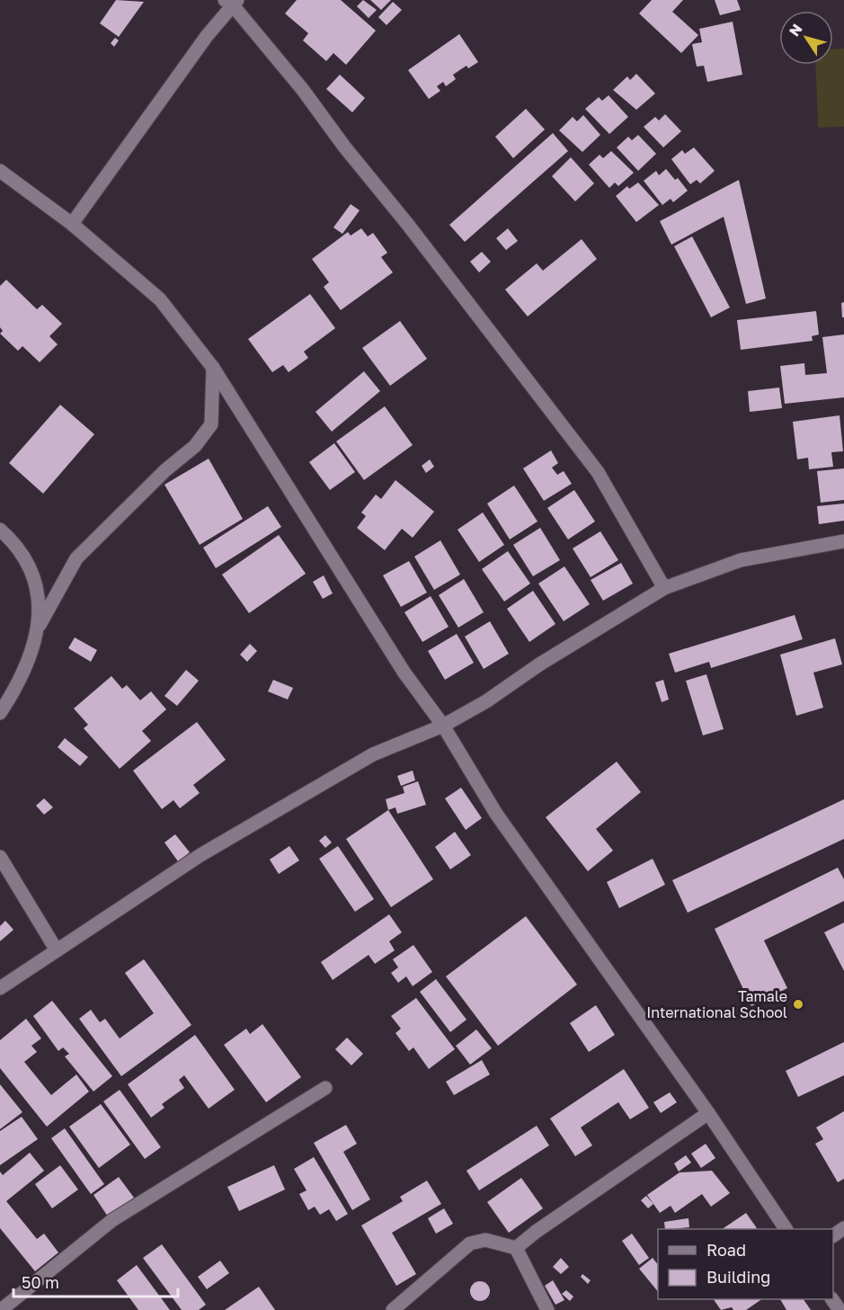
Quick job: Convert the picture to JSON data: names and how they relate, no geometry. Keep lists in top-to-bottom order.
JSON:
{
  "places": ["Tamale International School"],
  "legend": ["Road", "Building"],
  "scale_bar": "50 m",
  "north": "top left"
}
